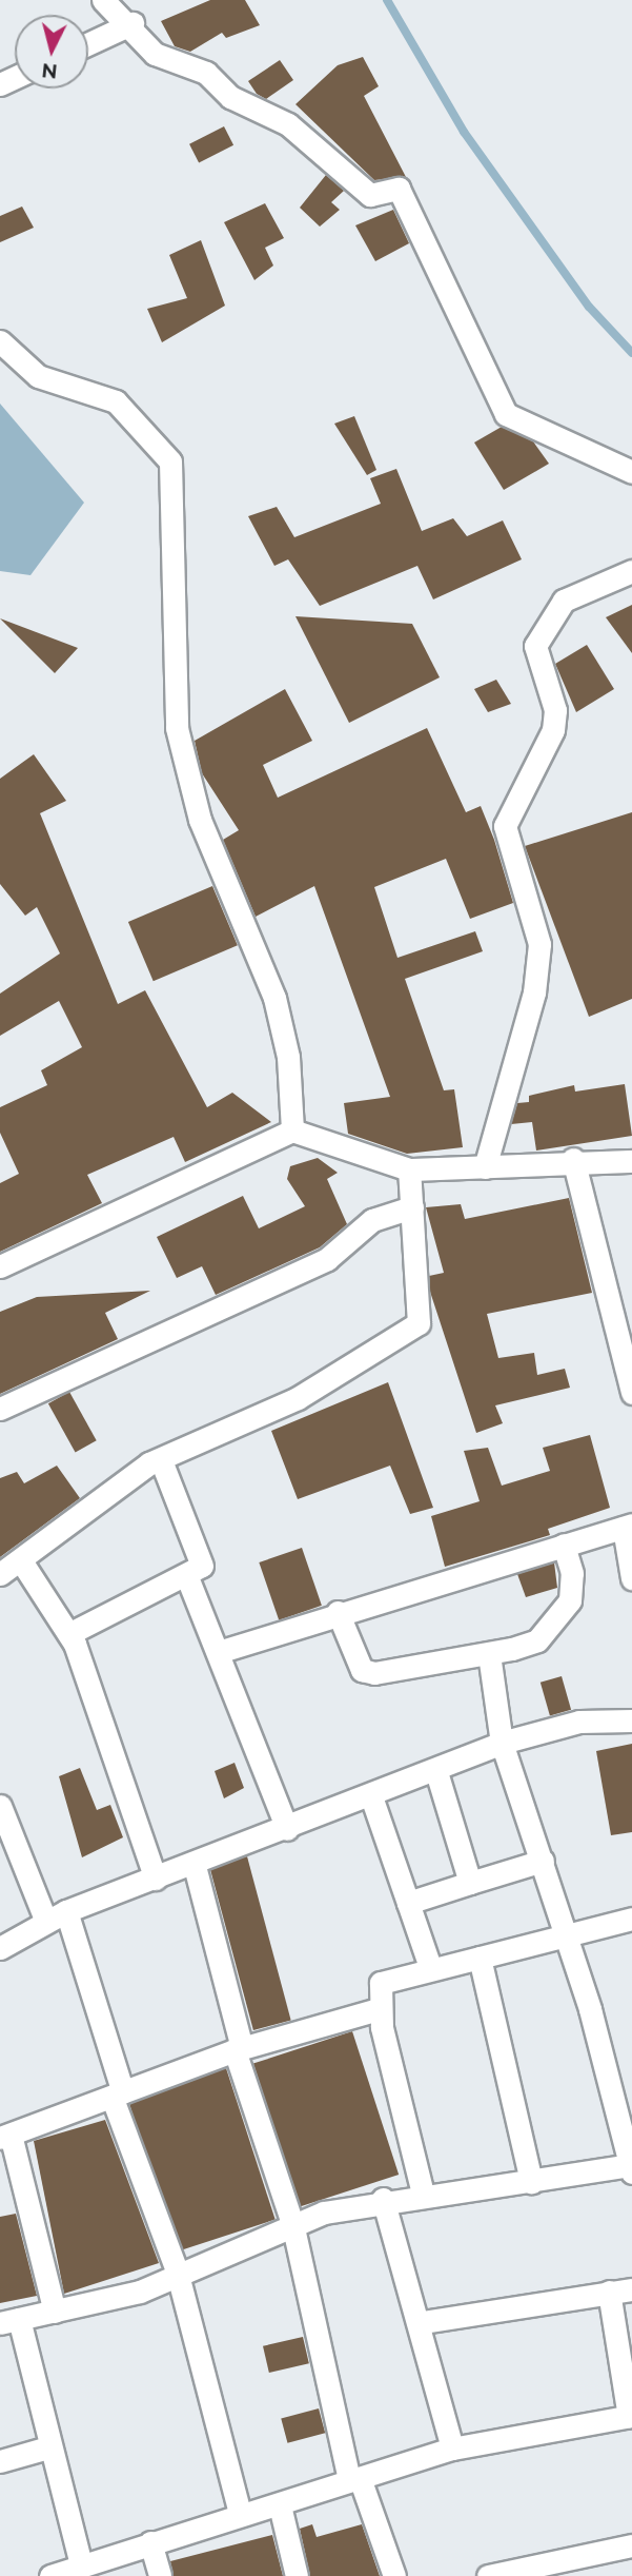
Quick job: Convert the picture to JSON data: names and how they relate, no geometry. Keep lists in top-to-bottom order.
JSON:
{
  "north": "bottom"
}
